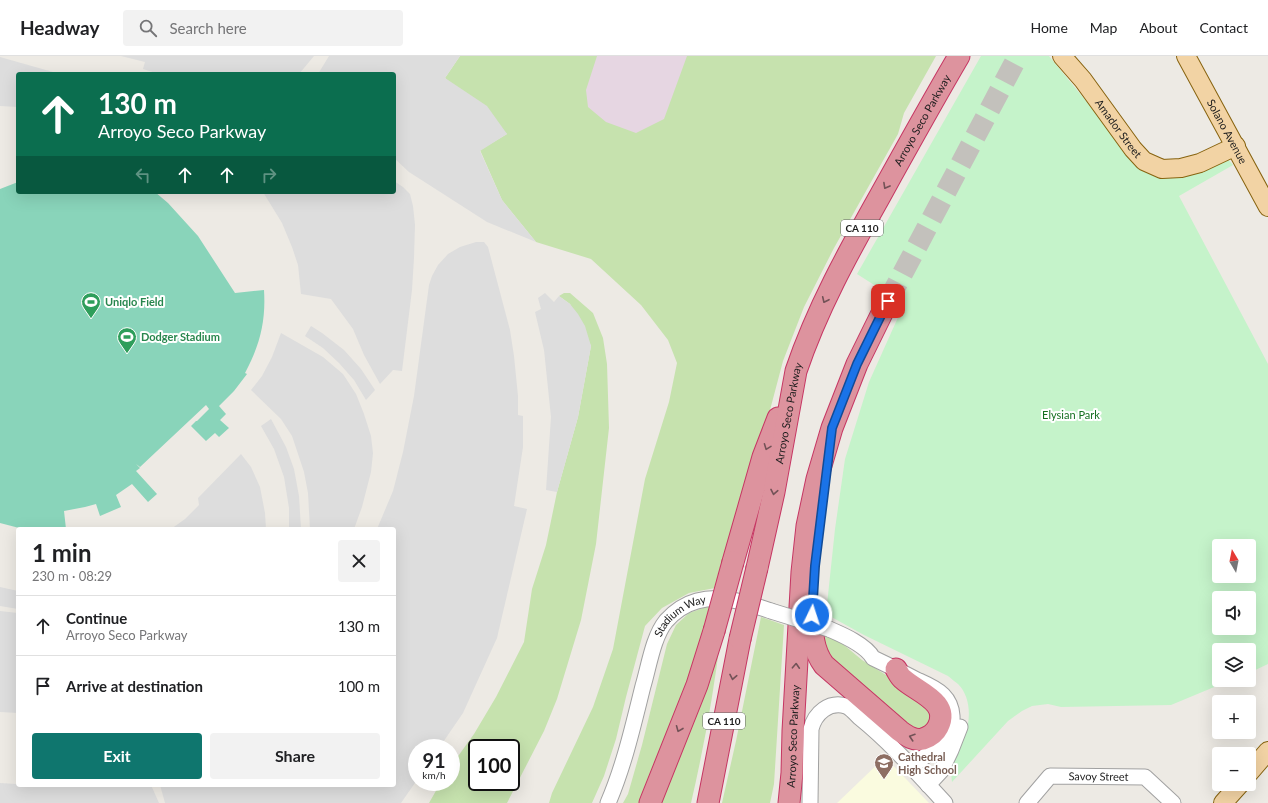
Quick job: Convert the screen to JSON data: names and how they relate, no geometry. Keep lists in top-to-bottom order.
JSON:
{
  "streets": {
    "highway": ["Arroyo Seco Parkway", "CA 110"],
    "main road": ["Amador Street", "Solano Avenue"],
    "street": ["Stadium Way", "Savoy Street"]
  },
  "crossings": [
    ["Amador Street", "Solano Avenue"]
  ],
  "parks": ["Elysian Park"],
  "places": {
    "sports": ["Uniqlo Field", "Dodger Stadium"],
    "school or university": ["Cathedral High School"]
  },
  "north": "top",
  "page": {
    "header": "Headway",
    "search": "Search here",
    "nav": [
      "Home",
      "Map",
      "About",
      "Contact"
    ],
    "turn": ["130 m", "Arroyo Seco Parkway"],
    "heading": ["1 min", "230 m · 08:29"],
    "map_buttons": ["+", "−"],
    "list": [
      {
        "name": "Continue",
        "note": "Arroyo Seco Parkway",
        "value": "130 m"
      },
      {
        "name": "Arrive at destination",
        "value": "100 m"
      }
    ],
    "buttons": ["Exit", "Share"],
    "speed": "91 km/h",
    "limit": "100"
  }
}
